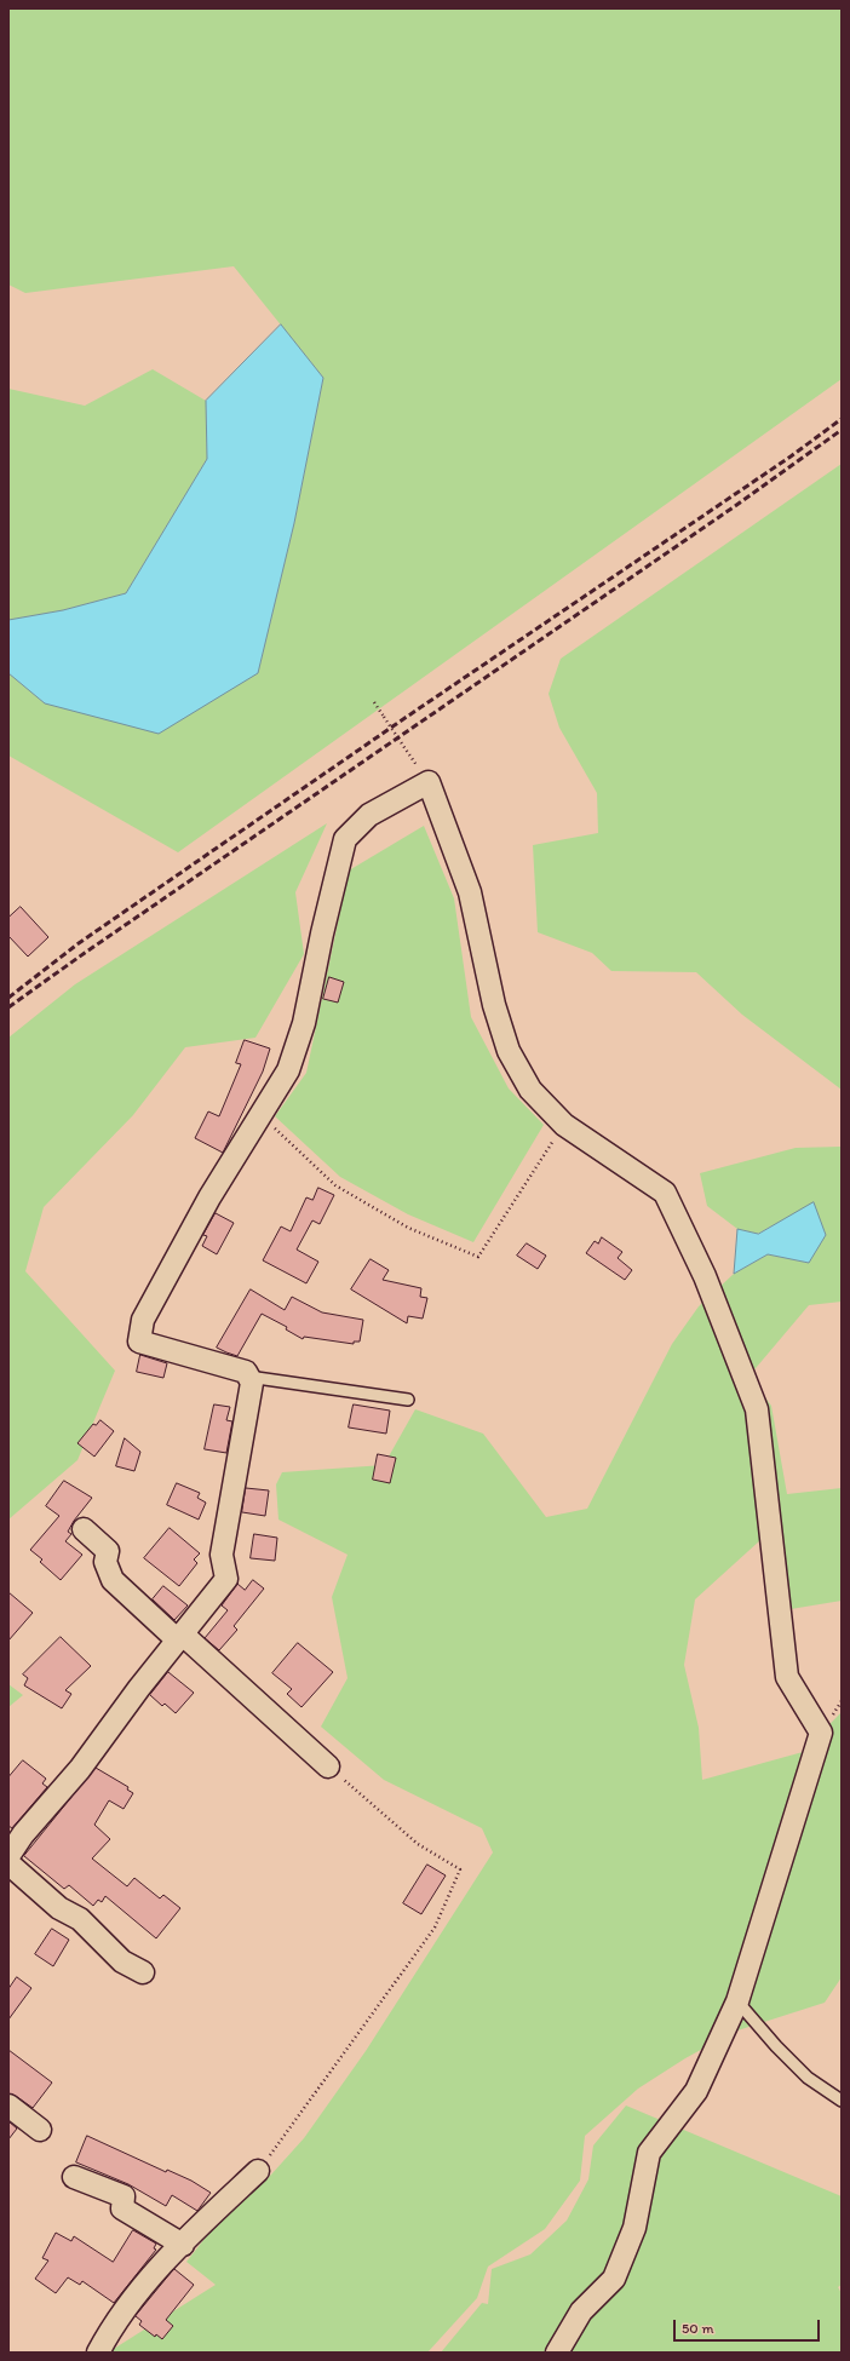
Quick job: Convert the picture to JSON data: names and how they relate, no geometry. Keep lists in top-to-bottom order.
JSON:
{
  "scale_bar": "50 m"
}
